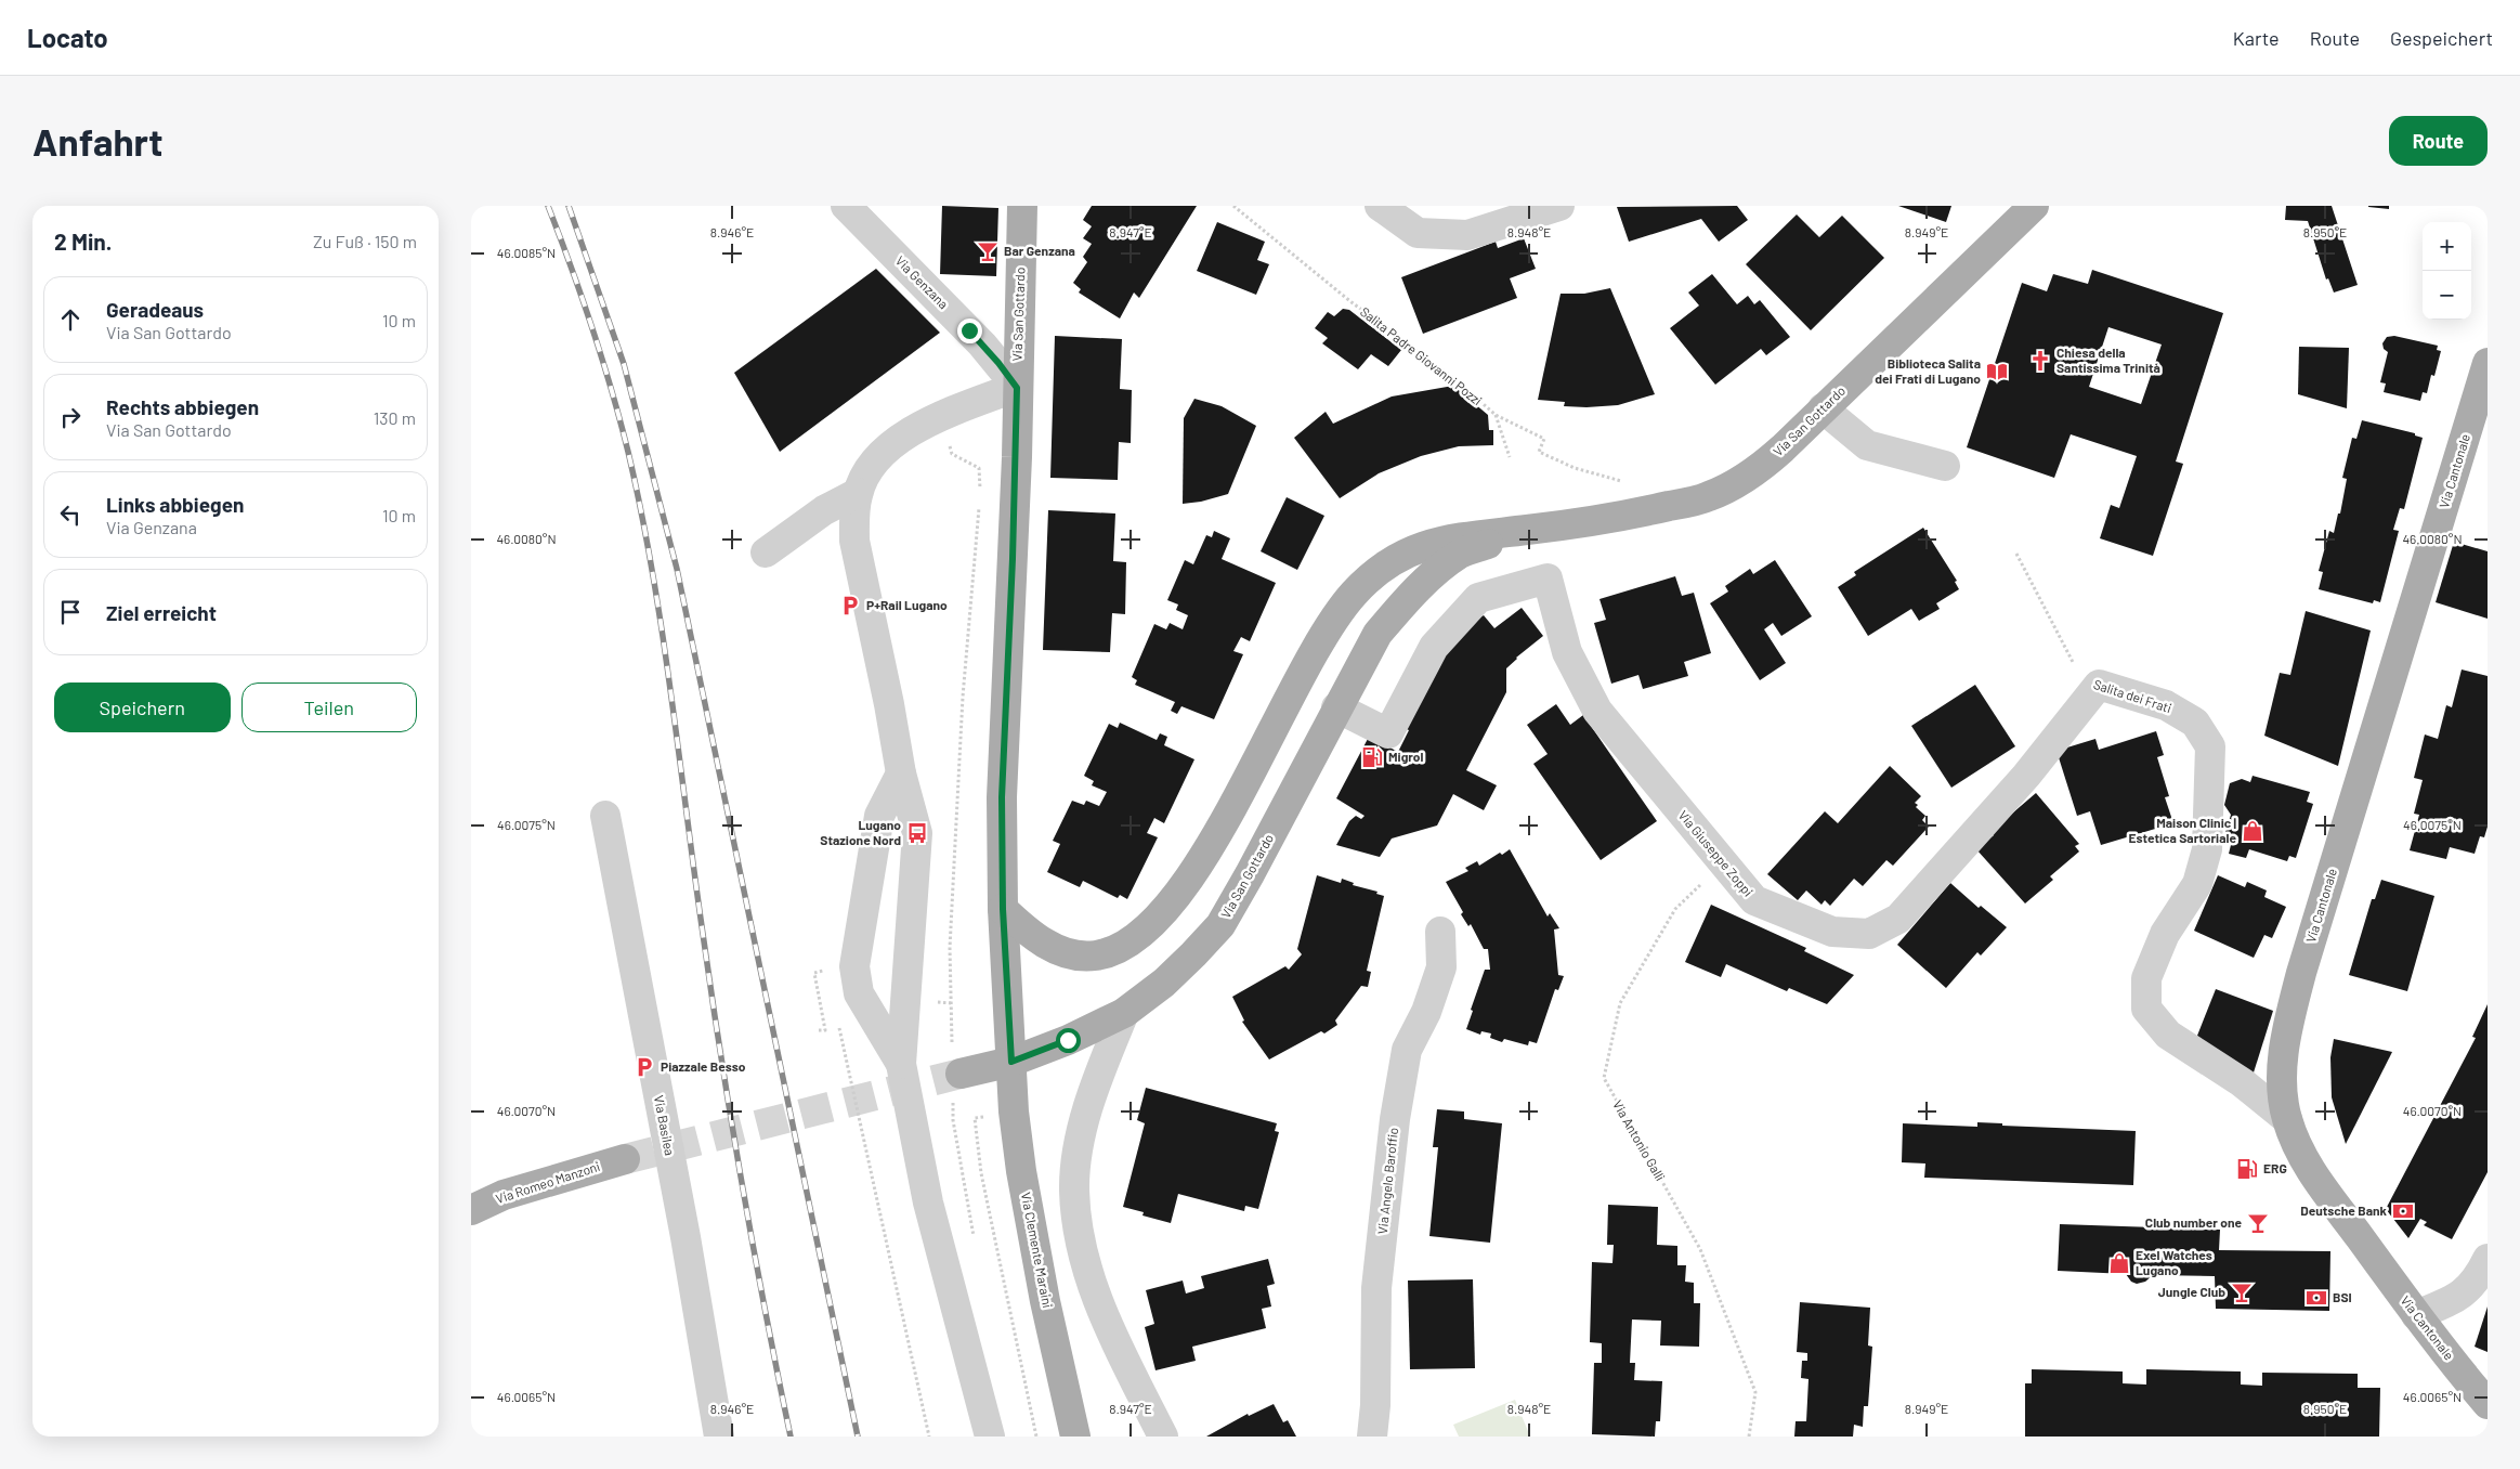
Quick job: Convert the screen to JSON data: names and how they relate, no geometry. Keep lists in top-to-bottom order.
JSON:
{
  "streets": {
    "main road": [
      "Via San Gottardo",
      "Via Cantonale",
      "Via Romeo Manzoni",
      "Via Clemente Maraini"
    ],
    "street": [
      "Via Genzana",
      "Salita dei Frati",
      "Via Giuseppe Zoppi",
      "Via Basilea",
      "Via Angelo Baroffio"
    ],
    "path": ["Salita Padre Giovanni Pozzi", "Via Antonio Galli"]
  },
  "crossings": [
    ["Via Genzana", "Via San Gottardo"],
    ["Via San Gottardo", "Via Giuseppe Zoppi"],
    ["Via San Gottardo", "Via Clemente Maraini"],
    ["Via Cantonale", "Salita dei Frati"],
    ["Salita dei Frati", "Via Giuseppe Zoppi"],
    ["Via Giuseppe Zoppi", "Via Antonio Galli"]
  ],
  "places": {
    "bar": ["Bar Genzana", "Club number one", "Jungle Club"],
    "church": ["Chiesa della Santissima Trinità"],
    "library": ["Biblioteca Salita dei Frati di Lugano"],
    "parking": ["P+Rail Lugano", "Piazzale Besso"],
    "fuel station": ["Migrol", "ERG"],
    "shop": ["Maison Clinic | Estetica Sartoriale", "Exel Watches Lugano"],
    "bus stop": ["Lugano Stazione Nord"],
    "bank": ["Deutsche Bank", "BSI"]
  },
  "page": {
    "header": "Locato",
    "nav": ["Karte", "Route", "Gespeichert"],
    "buttons": [
      "Route",
      ["Speichern", "Teilen"]
    ],
    "title": "Anfahrt",
    "heading": ["2 Min.", "Zu Fuß · 150 m"],
    "map_buttons": ["+", "−"],
    "list": [
      ["Geradeaus", "Via San Gottardo", "10 m"],
      ["Rechts abbiegen", "Via San Gottardo", "130 m"],
      ["Links abbiegen", "Via Genzana", "10 m"],
      "Ziel erreicht"
    ]
  },
  "coordinates": [
    "8.946°E",
    "8.947°E",
    "8.948°E",
    "8.949°E",
    "8.950°E",
    "46.0085°N",
    "46.0080°N",
    "46.0075°N",
    "46.0070°N",
    "46.0065°N"
  ]
}
